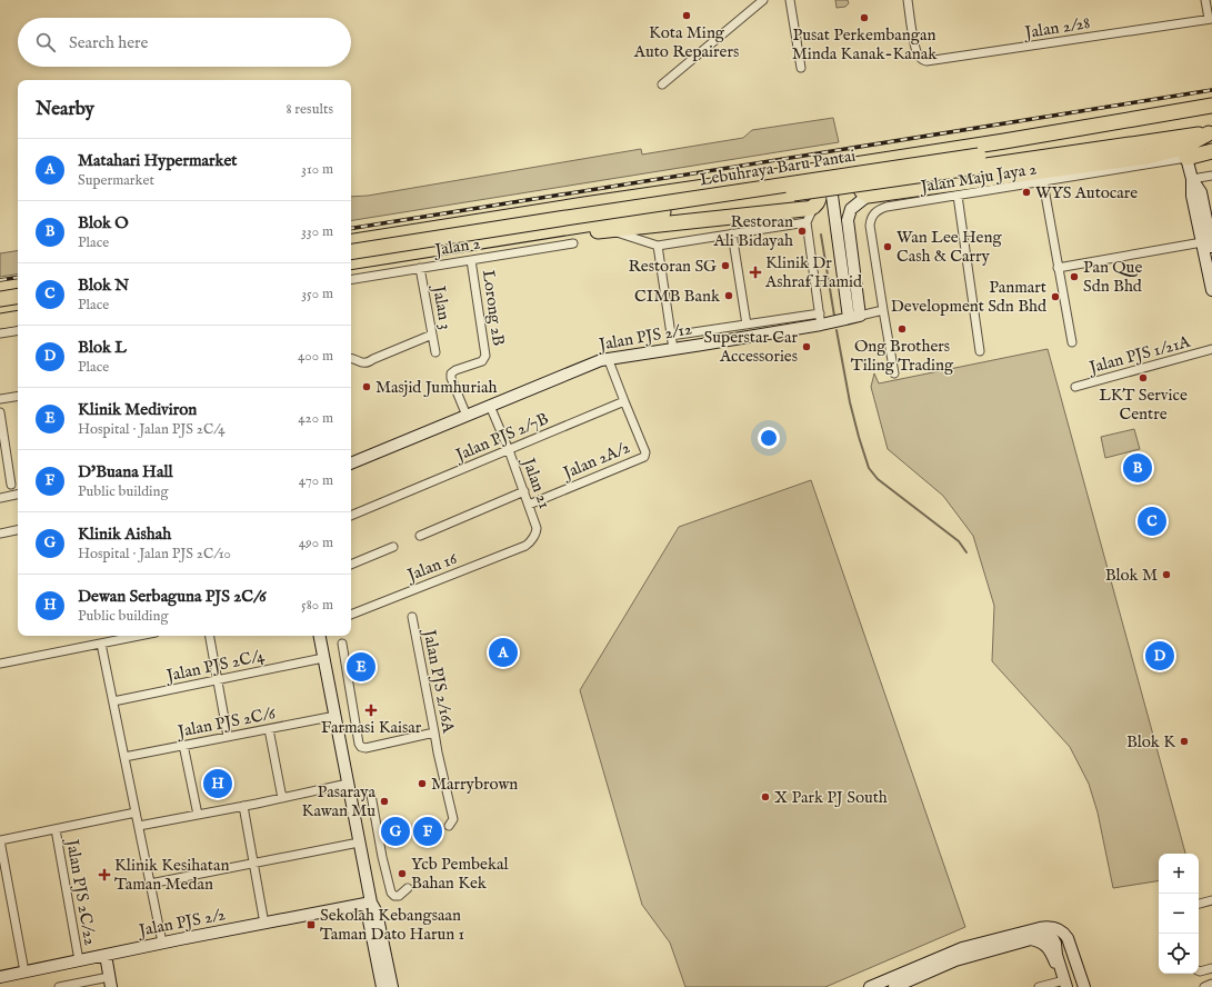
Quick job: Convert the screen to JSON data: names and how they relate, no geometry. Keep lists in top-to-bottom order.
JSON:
{
  "streets": {
    "highway": ["Lebuhraya Baru Pantai"],
    "street": [
      "Jalan 2/28",
      "Jalan Maju Jaya 2",
      "Jalan 2",
      "Jalan 3",
      "Lorong 2B",
      "Jalan PJS 2/12",
      "Jalan PJS 1/21A",
      "Jalan PJS 2/7B",
      "Jalan 2A/2",
      "Jalan 21",
      "Jalan 16",
      "Jalan PJS 2C/4",
      "Jalan PJS 2/16A",
      "Jalan PJS 2C/6",
      "Jalan PJS 2C/22",
      "Jalan PJS 2/2"
    ]
  },
  "crossings": [
    ["Jalan 2", "Jalan 3"],
    ["Jalan 2", "Lorong 2B"],
    ["Lorong 2B", "Jalan PJS 2/12"],
    ["Jalan PJS 2/12", "Jalan 21"],
    ["Jalan PJS 2/7B", "Jalan 2A/2"],
    ["Jalan PJS 2/7B", "Jalan 21"],
    ["Jalan 2A/2", "Jalan 21"],
    ["Jalan 21", "Jalan 16"],
    ["Jalan PJS 2C/22", "Jalan PJS 2/2"]
  ],
  "places": {
    "other": [
      "Kota Ming Auto Repairers",
      "Pusat Perkembangan Minda Kanak-Kanak",
      "WYS Autocare",
      "Restoran Ali Bidayah",
      "Wan Lee Heng Cash & Carry",
      "Restoran SG",
      "Pan Que Sdn Bhd",
      "CIMB Bank",
      "Panmart Development Sdn Bhd",
      "Ong Brothers Tiling Trading",
      "Superstar Car Accessories",
      "LKT Service Centre",
      "Masjid Jumhuriah",
      "Blok M",
      "Blok K",
      "Marrybrown",
      "X Park PJ South",
      "Pasaraya Kawan Mu",
      "Ycb Pembekal Bahan Kek"
    ],
    "health": ["Klinik Dr Ashraf Hamid", "Farmasi Kaisar", "Klinik Kesihatan Taman Medan"],
    "transit": ["Sekolah Kebangsaan Taman Dato Harun 1"]
  },
  "page": {
    "search": "Search here",
    "heading": ["Nearby", "8 results"],
    "list": [
      {
        "mark": "A",
        "name": "Matahari Hypermarket",
        "note": "Supermarket",
        "value": "310 m"
      },
      {
        "mark": "B",
        "name": "Blok O",
        "note": "Place",
        "value": "330 m"
      },
      {
        "mark": "C",
        "name": "Blok N",
        "note": "Place",
        "value": "350 m"
      },
      {
        "mark": "D",
        "name": "Blok L",
        "note": "Place",
        "value": "400 m"
      },
      {
        "mark": "E",
        "name": "Klinik Mediviron",
        "note": "Hospital · Jalan PJS 2C/4",
        "value": "420 m"
      },
      {
        "mark": "F",
        "name": "D'Buana Hall",
        "note": "Public building",
        "value": "470 m"
      },
      {
        "mark": "G",
        "name": "Klinik Aishah",
        "note": "Hospital · Jalan PJS 2C/10",
        "value": "490 m"
      },
      {
        "mark": "H",
        "name": "Dewan Serbaguna PJS 2C/6",
        "note": "Public building",
        "value": "580 m"
      }
    ],
    "pins": [
      "B",
      "C",
      "A",
      "D",
      "E",
      "H",
      "F",
      "G"
    ],
    "map_buttons": ["+", "−"]
  }
}
